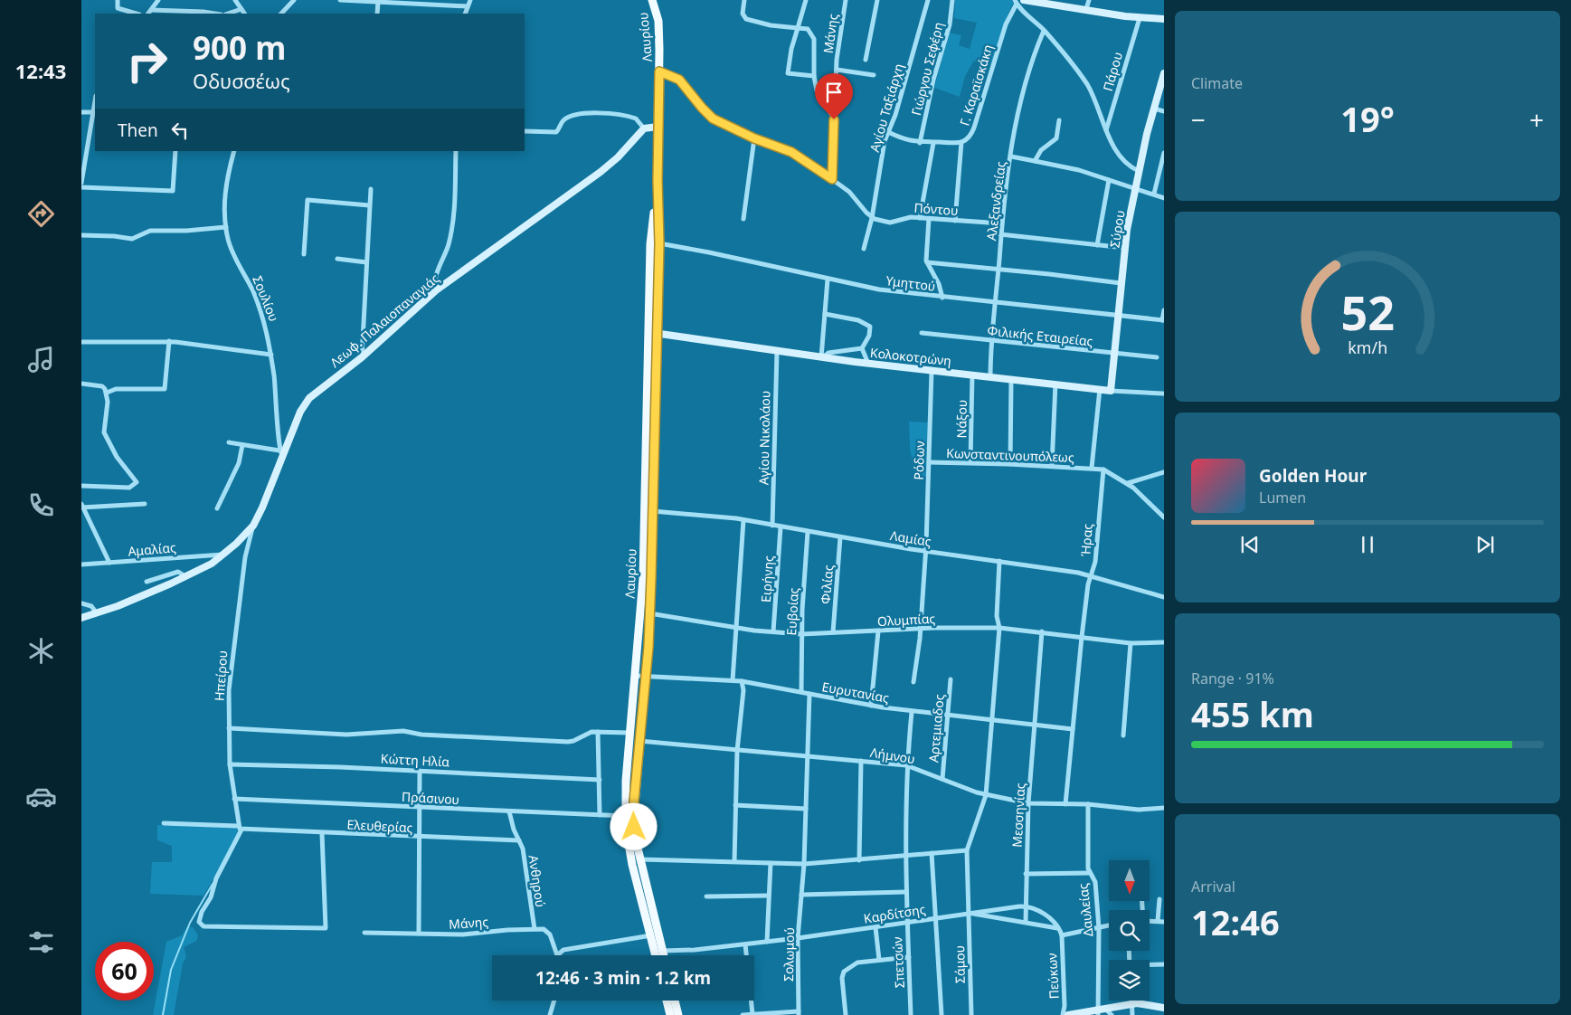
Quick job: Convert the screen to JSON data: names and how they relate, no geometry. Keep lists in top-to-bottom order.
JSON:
{
  "streets": {
    "main road": ["Λαυρίου"],
    "street": [
      "Μάνης",
      "Γιώργου Σεφέρη",
      "Πάρου",
      "Γ. Καραϊσκάκη",
      "Αγίου Ταξιάρχη",
      "Αλεξανδρείας",
      "Πόντου",
      "Σύρου",
      "Υμηττού",
      "Σουλίου",
      "Λεωφ. Παλαιοπαναγιάς",
      "Φιλικής Εταιρείας",
      "Κολοκοτρώνη",
      "Νάξου",
      "Αγίου Νικολάου",
      "Κωνσταντινουπόλεως",
      "Ρόδων",
      "Λαμίας",
      "Ήρας",
      "Αμαλίας",
      "Ειρήνης",
      "Φιλίας",
      "Ευβοίας",
      "Ολυμπίας",
      "Ηπείρου",
      "Ευρυτανίας",
      "Αρτεμιαδος",
      "Λήμνου",
      "Κώττη Ηλία",
      "Πράσινου",
      "Μεσσηνίας",
      "Ελευθερίας",
      "Ανθηρού",
      "Δαυλείας",
      "Καρδίτσης",
      "Σολωμού",
      "Σπετσών",
      "Σάμου",
      "Πεύκων"
    ]
  },
  "crossings": [
    ["Μάνης", "Ανθηρού"],
    ["Λαυρίου", "Υμηττού"],
    ["Λαυρίου", "Κολοκοτρώνη"],
    ["Λαυρίου", "Λαμίας"],
    ["Λαυρίου", "Ολυμπίας"],
    ["Λαυρίου", "Ευρυτανίας"],
    ["Λαυρίου", "Λήμνου"],
    ["Λαυρίου", "Πράσινου"],
    ["Λαυρίου", "Καρδίτσης"],
    ["Γιώργου Σεφέρη", "Γ. Καραϊσκάκη"],
    ["Γ. Καραϊσκάκη", "Αγίου Ταξιάρχη"],
    ["Αγίου Ταξιάρχη", "Πόντου"],
    ["Αλεξανδρείας", "Πόντου"],
    ["Αλεξανδρείας", "Υμηττού"],
    ["Αλεξανδρείας", "Φιλικής Εταιρείας"],
    ["Αλεξανδρείας", "Κολοκοτρώνη"],
    ["Σύρου", "Υμηττού"],
    ["Σύρου", "Φιλικής Εταιρείας"],
    ["Σύρου", "Κολοκοτρώνη"],
    ["Σουλίου", "Λεωφ. Παλαιοπαναγιάς"],
    ["Λεωφ. Παλαιοπαναγιάς", "Αμαλίας"],
    ["Λεωφ. Παλαιοπαναγιάς", "Ηπείρου"],
    ["Κολοκοτρώνη", "Νάξου"],
    ["Κολοκοτρώνη", "Αγίου Νικολάου"],
    ["Κολοκοτρώνη", "Ρόδων"],
    ["Νάξου", "Κωνσταντινουπόλεως"],
    ["Αγίου Νικολάου", "Λαμίας"],
    ["Κωνσταντινουπόλεως", "Ρόδων"],
    ["Κωνσταντινουπόλεως", "Ήρας"],
    ["Ρόδων", "Λαμίας"],
    ["Ρόδων", "Ολυμπίας"],
    ["Λαμίας", "Ήρας"],
    ["Λαμίας", "Ειρήνης"],
    ["Λαμίας", "Φιλίας"],
    ["Λαμίας", "Ευβοίας"],
    ["Ήρας", "Ολυμπίας"],
    ["Ήρας", "Ευρυτανίας"],
    ["Ήρας", "Λήμνου"],
    ["Ειρήνης", "Ολυμπίας"],
    ["Φιλίας", "Ολυμπίας"],
    ["Ευβοίας", "Ολυμπίας"],
    ["Ευβοίας", "Ευρυτανίας"],
    ["Ολυμπίας", "Μεσσηνίας"],
    ["Ηπείρου", "Κώττη Ηλία"],
    ["Ηπείρου", "Πράσινου"],
    ["Ηπείρου", "Ελευθερίας"],
    ["Ευρυτανίας", "Αρτεμιαδος"],
    ["Ευρυτανίας", "Μεσσηνίας"],
    ["Ευρυτανίας", "Σολωμού"],
    ["Ευρυτανίας", "Σπετσών"],
    ["Αρτεμιαδος", "Λήμνου"],
    ["Λήμνου", "Μεσσηνίας"],
    ["Λήμνου", "Δαυλείας"],
    ["Λήμνου", "Σολωμού"],
    ["Λήμνου", "Σπετσών"],
    ["Πράσινου", "Ανθηρού"],
    ["Μεσσηνίας", "Καρδίτσης"],
    ["Ελευθερίας", "Ανθηρού"],
    ["Καρδίτσης", "Σολωμού"],
    ["Καρδίτσης", "Σπετσών"],
    ["Καρδίτσης", "Σάμου"]
  ],
  "north": "bottom",
  "page": {
    "tabs": "12:43",
    "tile": [
      "Climate",
      ["Range · 91%", "455 km"],
      ["Arrival", "12:46"]
    ],
    "turn": ["900 m", "Οδυσσέως"],
    "heat": ["−", "19°", "+"],
    "then": "Then",
    "song": ["Golden Hour", "Lumen"],
    "limit": "60",
    "trip": "12:46 · 3 min · 1.2 km",
    "gauge": ["52", "km/h"]
  }
}
